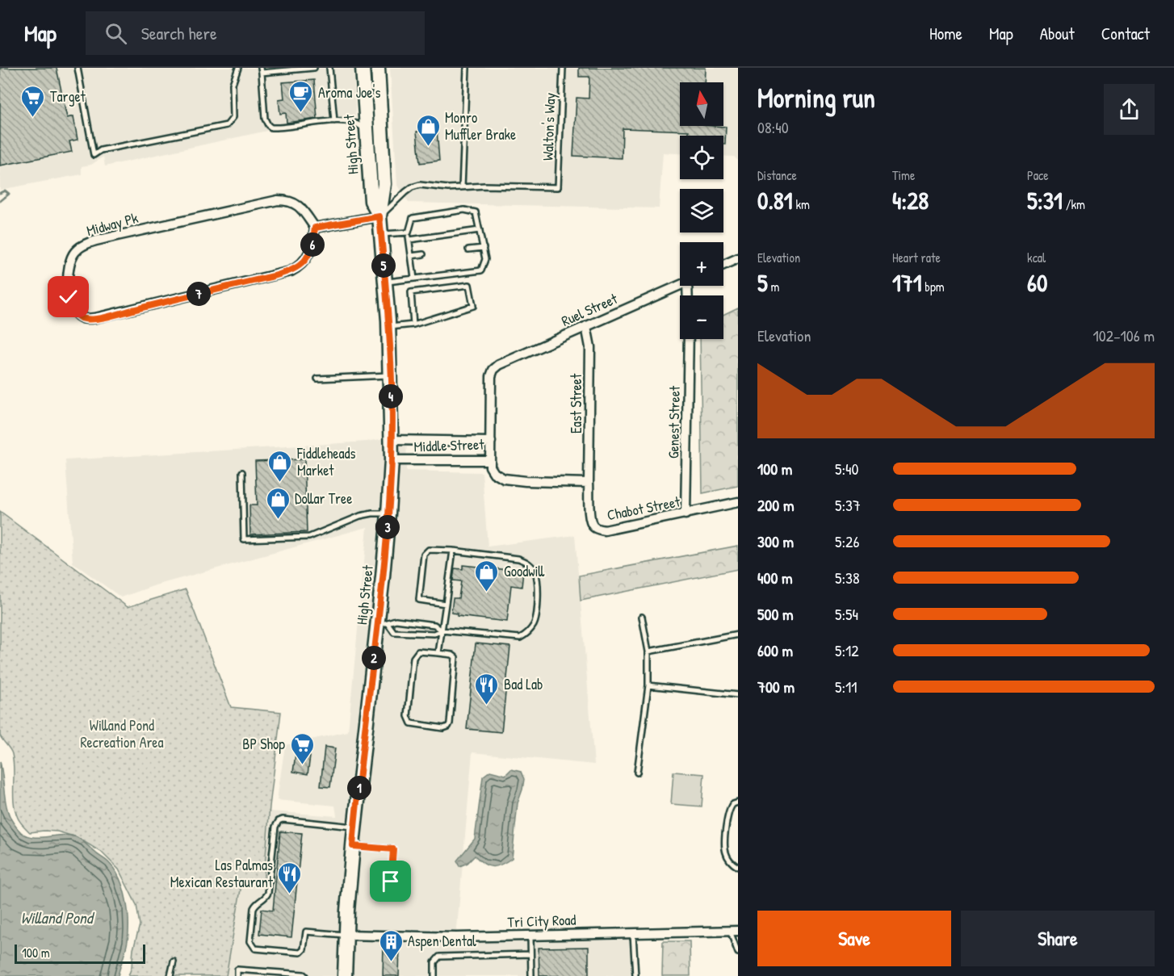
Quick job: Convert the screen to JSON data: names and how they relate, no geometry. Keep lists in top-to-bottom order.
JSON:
{
  "streets": {
    "main road": ["High Street"],
    "street": [
      "Midway Pk",
      "Ruel Street",
      "East Street",
      "Genest Street",
      "Middle Street",
      "Chabot Street",
      "Tri City Road"
    ],
    "lane": ["Walton's Way"]
  },
  "crossings": [
    ["High Street", "Middle Street"],
    ["High Street", "Tri City Road"],
    ["Ruel Street", "East Street"],
    ["Ruel Street", "Middle Street"],
    ["East Street", "Chabot Street"],
    ["Genest Street", "Chabot Street"]
  ],
  "water": ["Willand Pond"],
  "parks": ["Willand Pond Recreation Area"],
  "places": {
    "cafe": ["Aroma Joe's"],
    "supermarket": ["Target", "BP Shop"],
    "shop": [
      "Monro Muffler Brake",
      "Fiddleheads Market",
      "Dollar Tree",
      "Goodwill"
    ],
    "restaurant": ["Bad Lab", "Las Palmas Mexican Restaurant"],
    "building": ["Aspen Dental"]
  },
  "scale_bar": "100 m",
  "north": "top",
  "page": {
    "header": "Map",
    "search": "Search here",
    "nav": [
      "Home",
      "Map",
      "About",
      "Contact"
    ],
    "heading": ["Morning run", "08:40"],
    "map_buttons": ["+", "−"],
    "stats": [
      ["Distance", "0.81 km"],
      ["Time", "4:28"],
      ["Pace", "5:31 /km"],
      ["Elevation", "5 m"],
      ["Heart rate", "171 bpm"],
      ["kcal", "60"]
    ],
    "pins": [
      "6",
      "5",
      "7",
      "4",
      "3",
      "2",
      "1"
    ],
    "chart": ["Elevation", "102–106 m"],
    "list": [
      {
        "name": "100 m",
        "note": "5:40"
      },
      {
        "name": "200 m",
        "note": "5:37"
      },
      {
        "name": "300 m",
        "note": "5:26"
      },
      {
        "name": "400 m",
        "note": "5:38"
      },
      {
        "name": "500 m",
        "note": "5:54"
      },
      {
        "name": "600 m",
        "note": "5:12"
      },
      {
        "name": "700 m",
        "note": "5:11"
      }
    ],
    "buttons": ["Save", "Share"],
    "scale": "100 m"
  }
}
